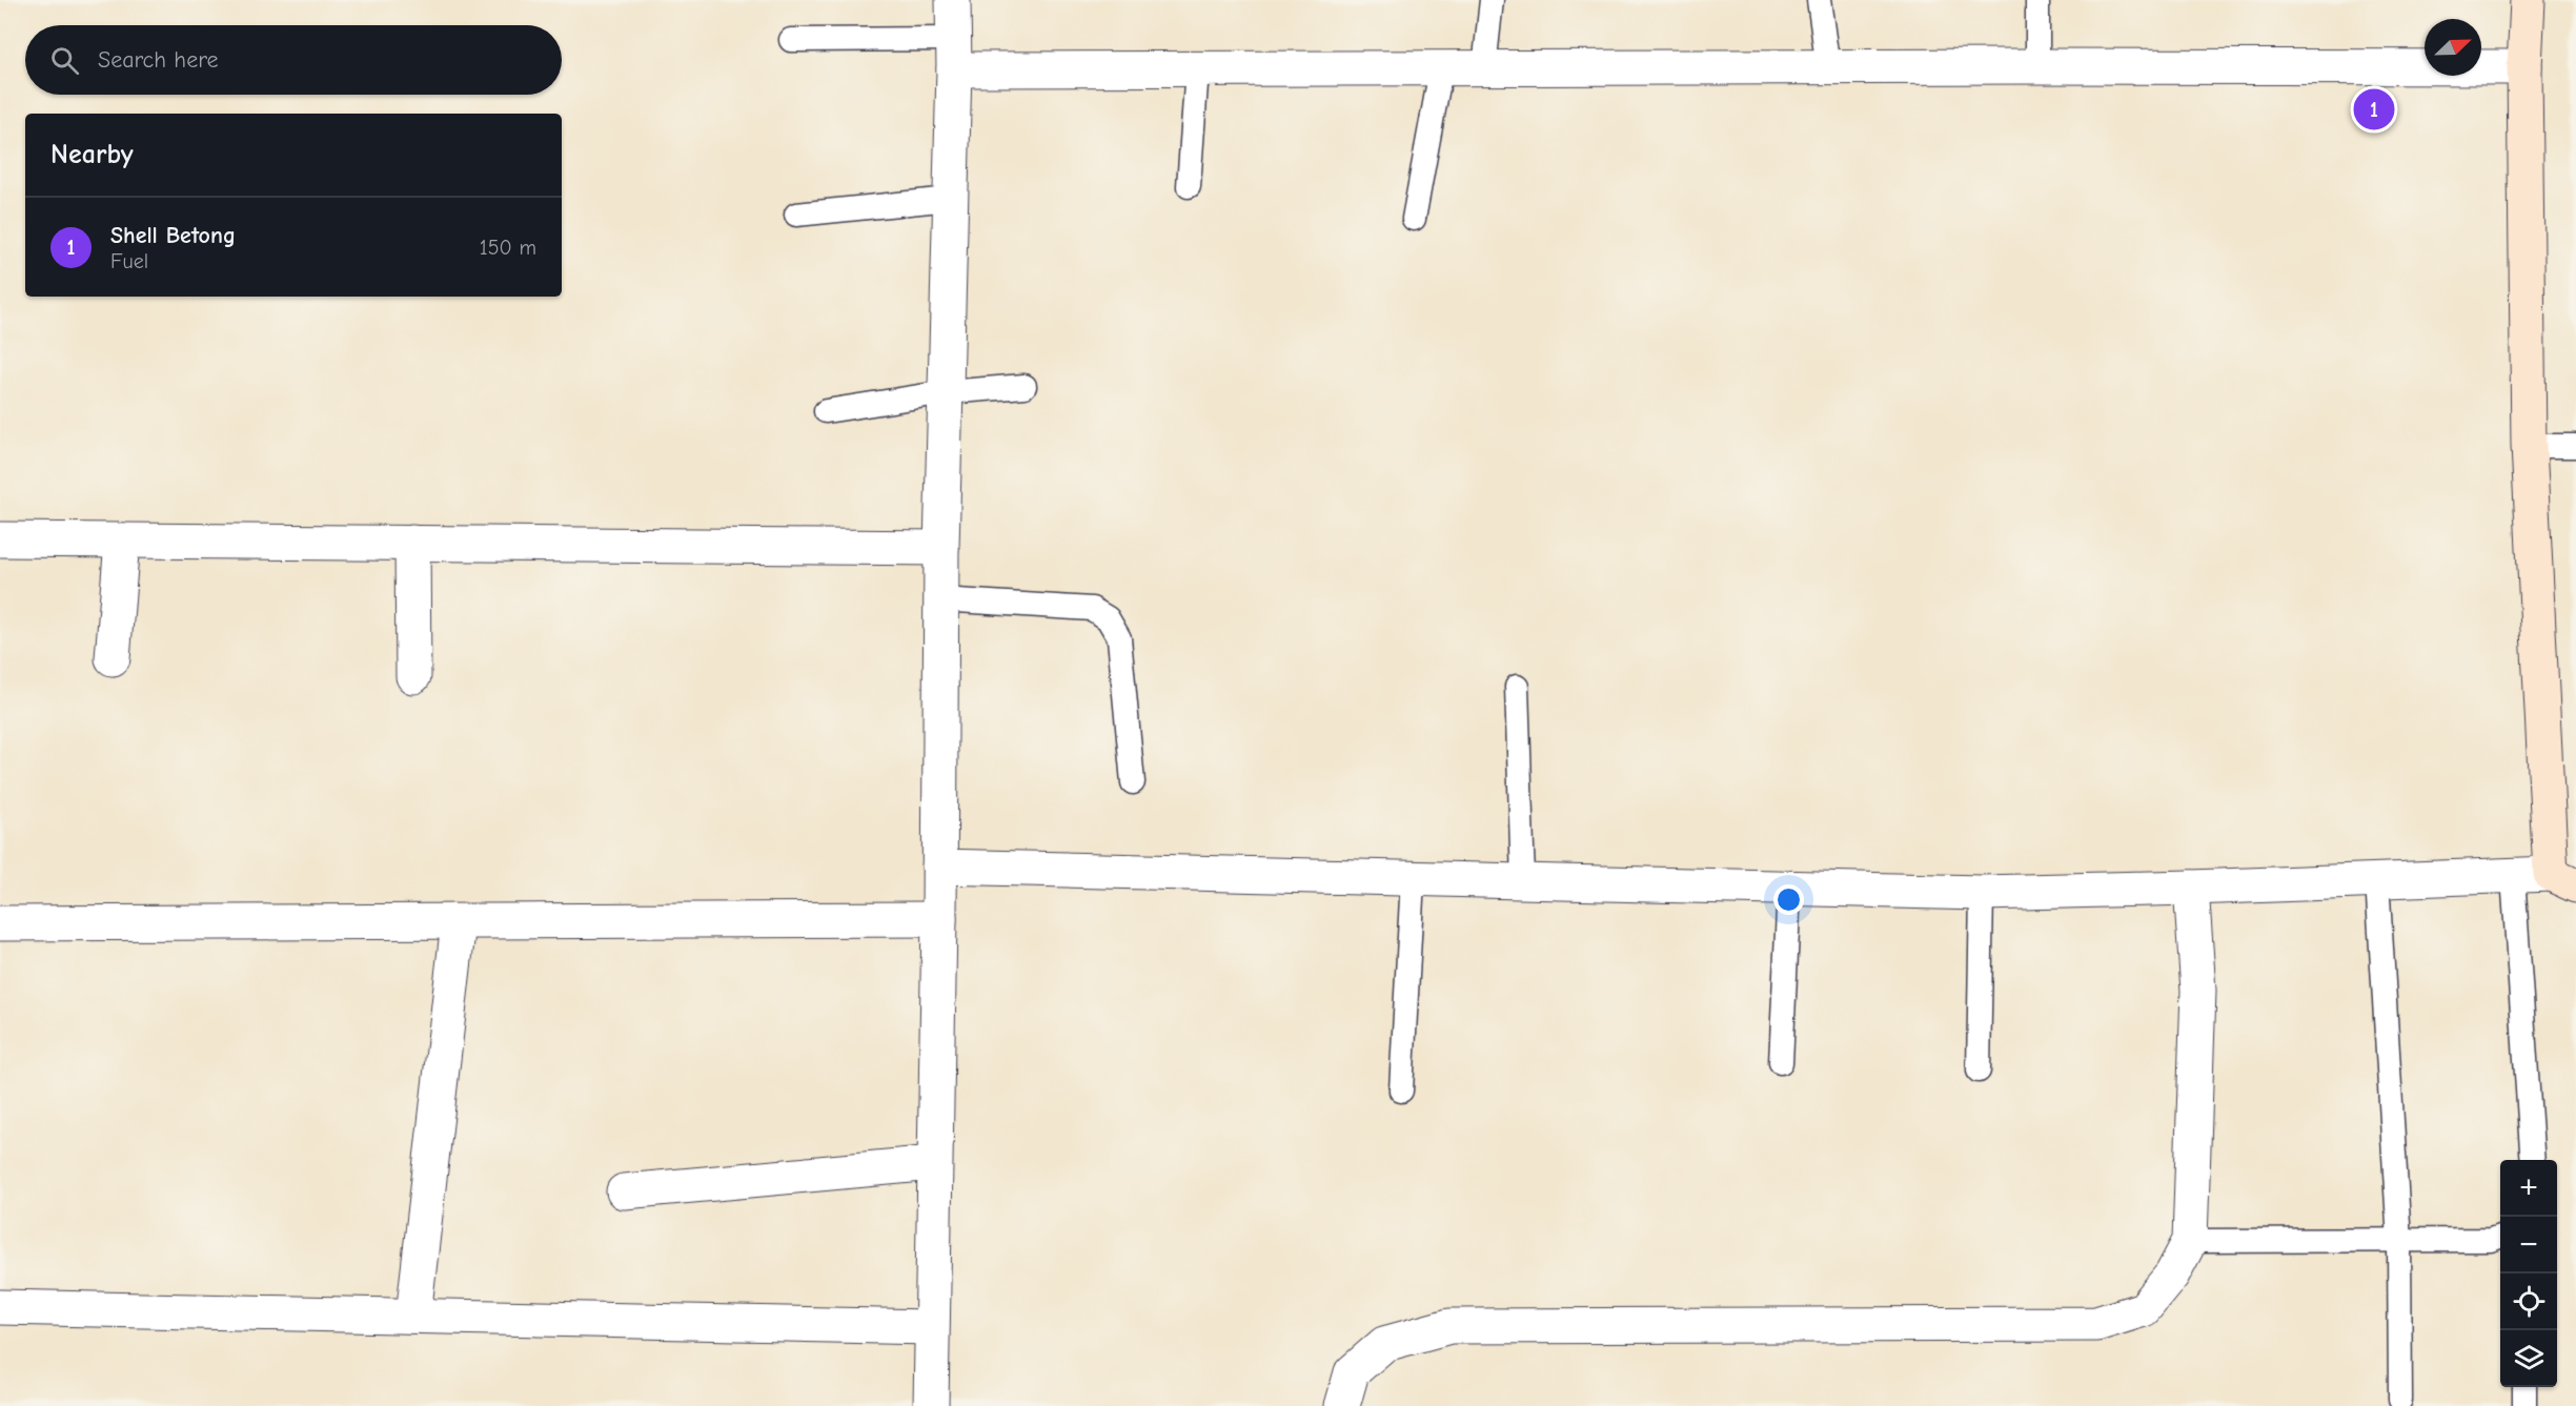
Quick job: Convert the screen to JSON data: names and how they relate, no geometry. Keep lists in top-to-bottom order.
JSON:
{
  "north": "top right",
  "page": {
    "search": "Search here",
    "pins": "1",
    "heading": "Nearby",
    "list": [
      {
        "mark": "1",
        "name": "Shell Betong",
        "note": "Fuel",
        "value": "150 m"
      }
    ],
    "map_buttons": ["+", "−"]
  }
}
